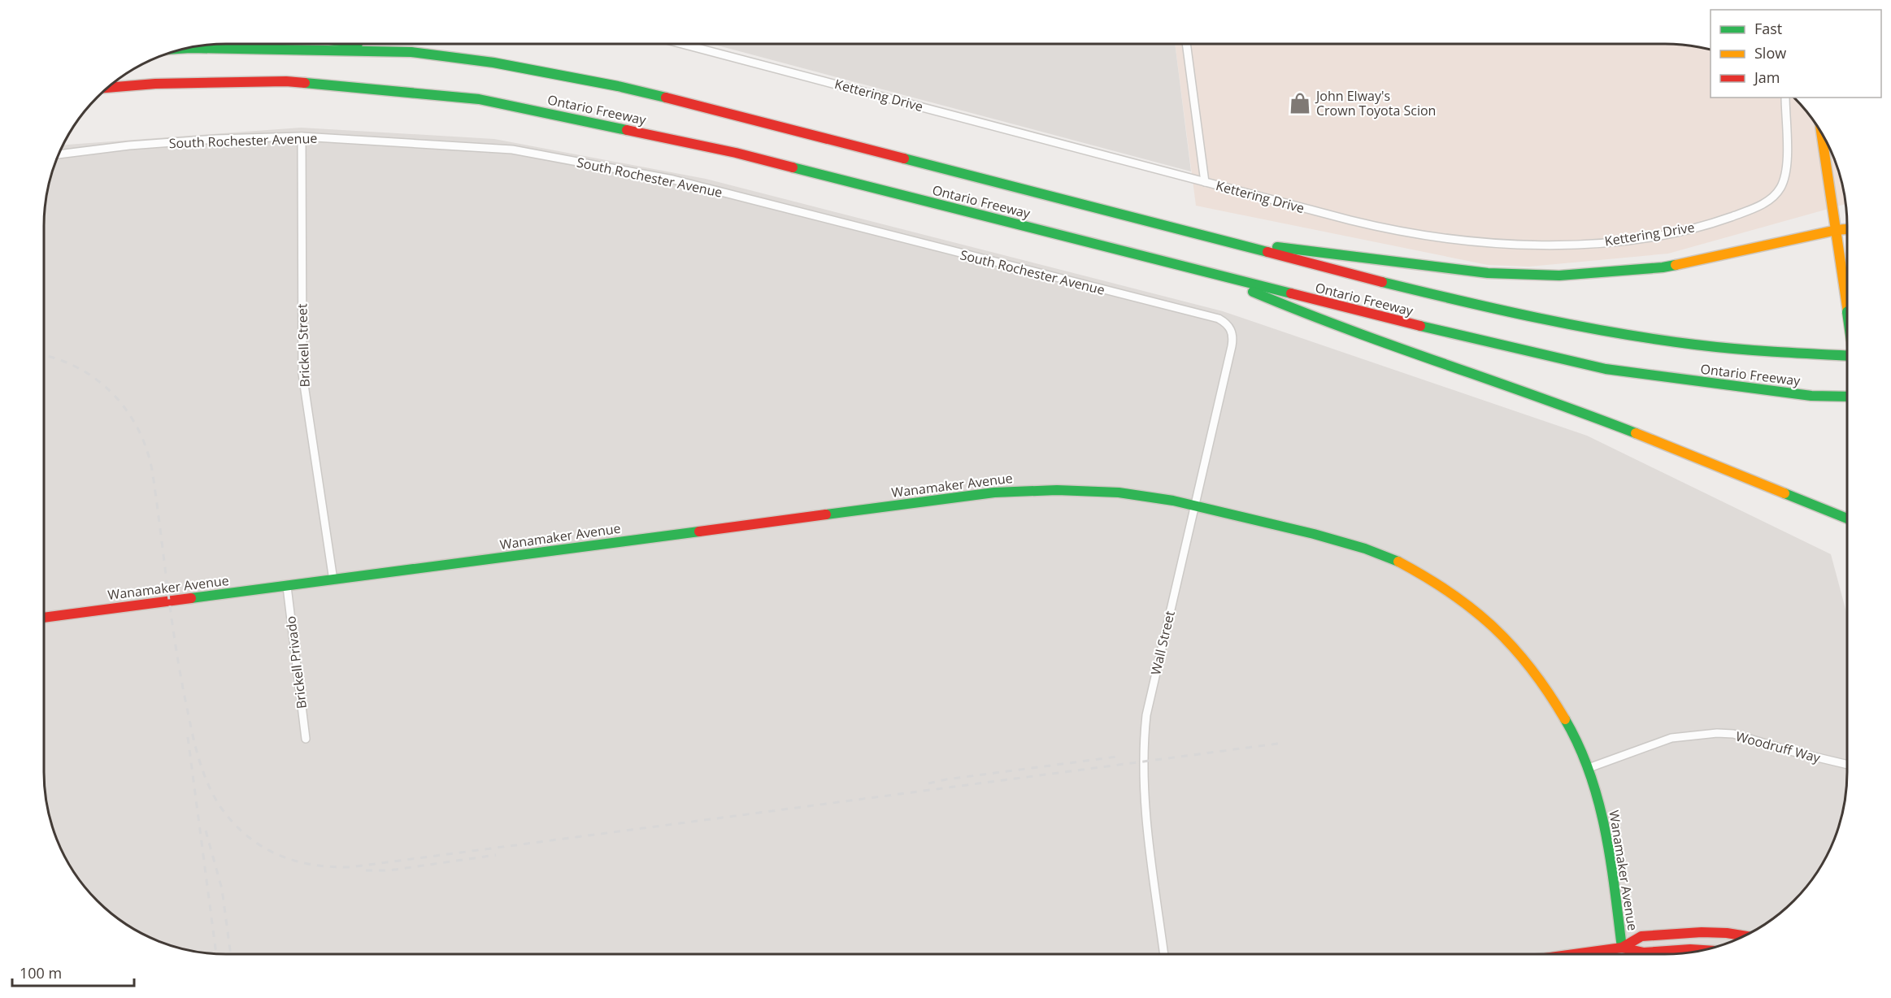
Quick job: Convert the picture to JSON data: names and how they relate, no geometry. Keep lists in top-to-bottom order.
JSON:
{
  "streets": {
    "main road": ["Ontario Freeway", "Wanamaker Avenue"],
    "street": [
      "Kettering Drive",
      "South Rochester Avenue",
      "Brickell Street",
      "Wall Street",
      "Brickell Privado",
      "Woodruff Way"
    ]
  },
  "crossings": [
    ["South Rochester Avenue", "Brickell Street"],
    ["South Rochester Avenue", "Wall Street"],
    ["Brickell Street", "Wanamaker Avenue"],
    ["Wanamaker Avenue", "Wall Street"],
    ["Wanamaker Avenue", "Brickell Privado"],
    ["Wanamaker Avenue", "Woodruff Way"]
  ],
  "places": {
    "shop": ["John Elway's Crown Toyota Scion"]
  },
  "legend": ["Fast", "Slow", "Jam"],
  "scale_bar": "100 m"
}
